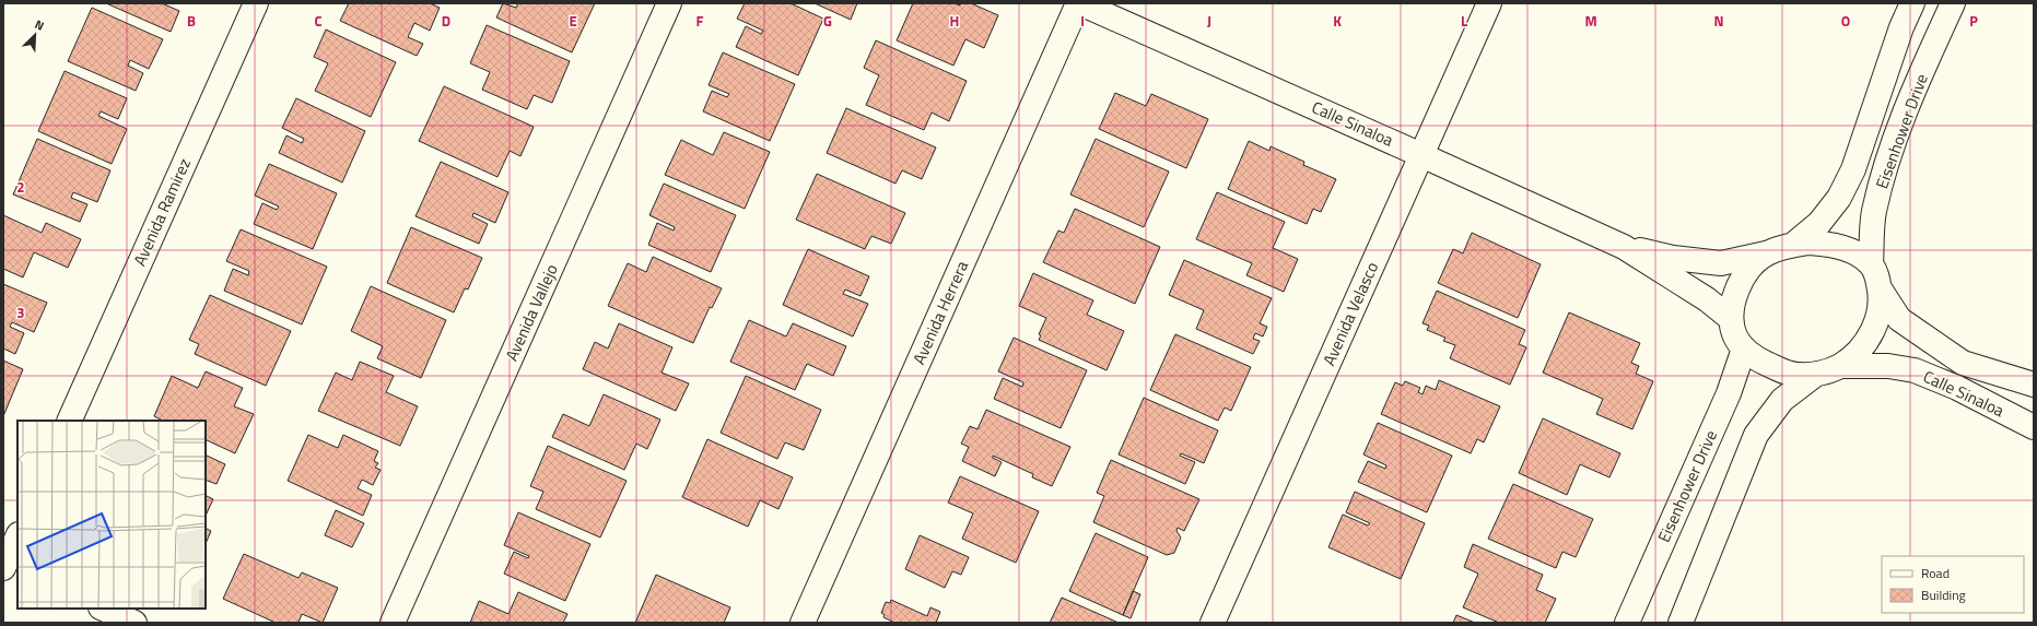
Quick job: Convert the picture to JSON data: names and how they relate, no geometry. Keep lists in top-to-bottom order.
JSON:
{
  "streets": {
    "street": [
      "Calle Sinaloa",
      "Eisenhower Drive",
      "Avenida Ramirez",
      "Avenida Vallejo",
      "Avenida Herrera",
      "Avenida Velasco"
    ]
  },
  "crossings": [
    ["Calle Sinaloa", "Eisenhower Drive"],
    ["Calle Sinaloa", "Avenida Herrera"],
    ["Calle Sinaloa", "Avenida Velasco"]
  ],
  "legend": ["Road", "Building"],
  "north": "top right",
  "grid": {
    "columns": [
      "B",
      "C",
      "D",
      "E",
      "F",
      "G",
      "H",
      "I",
      "J",
      "K",
      "L",
      "M",
      "N",
      "O",
      "P"
    ],
    "rows": ["2", "3"]
  }
}
